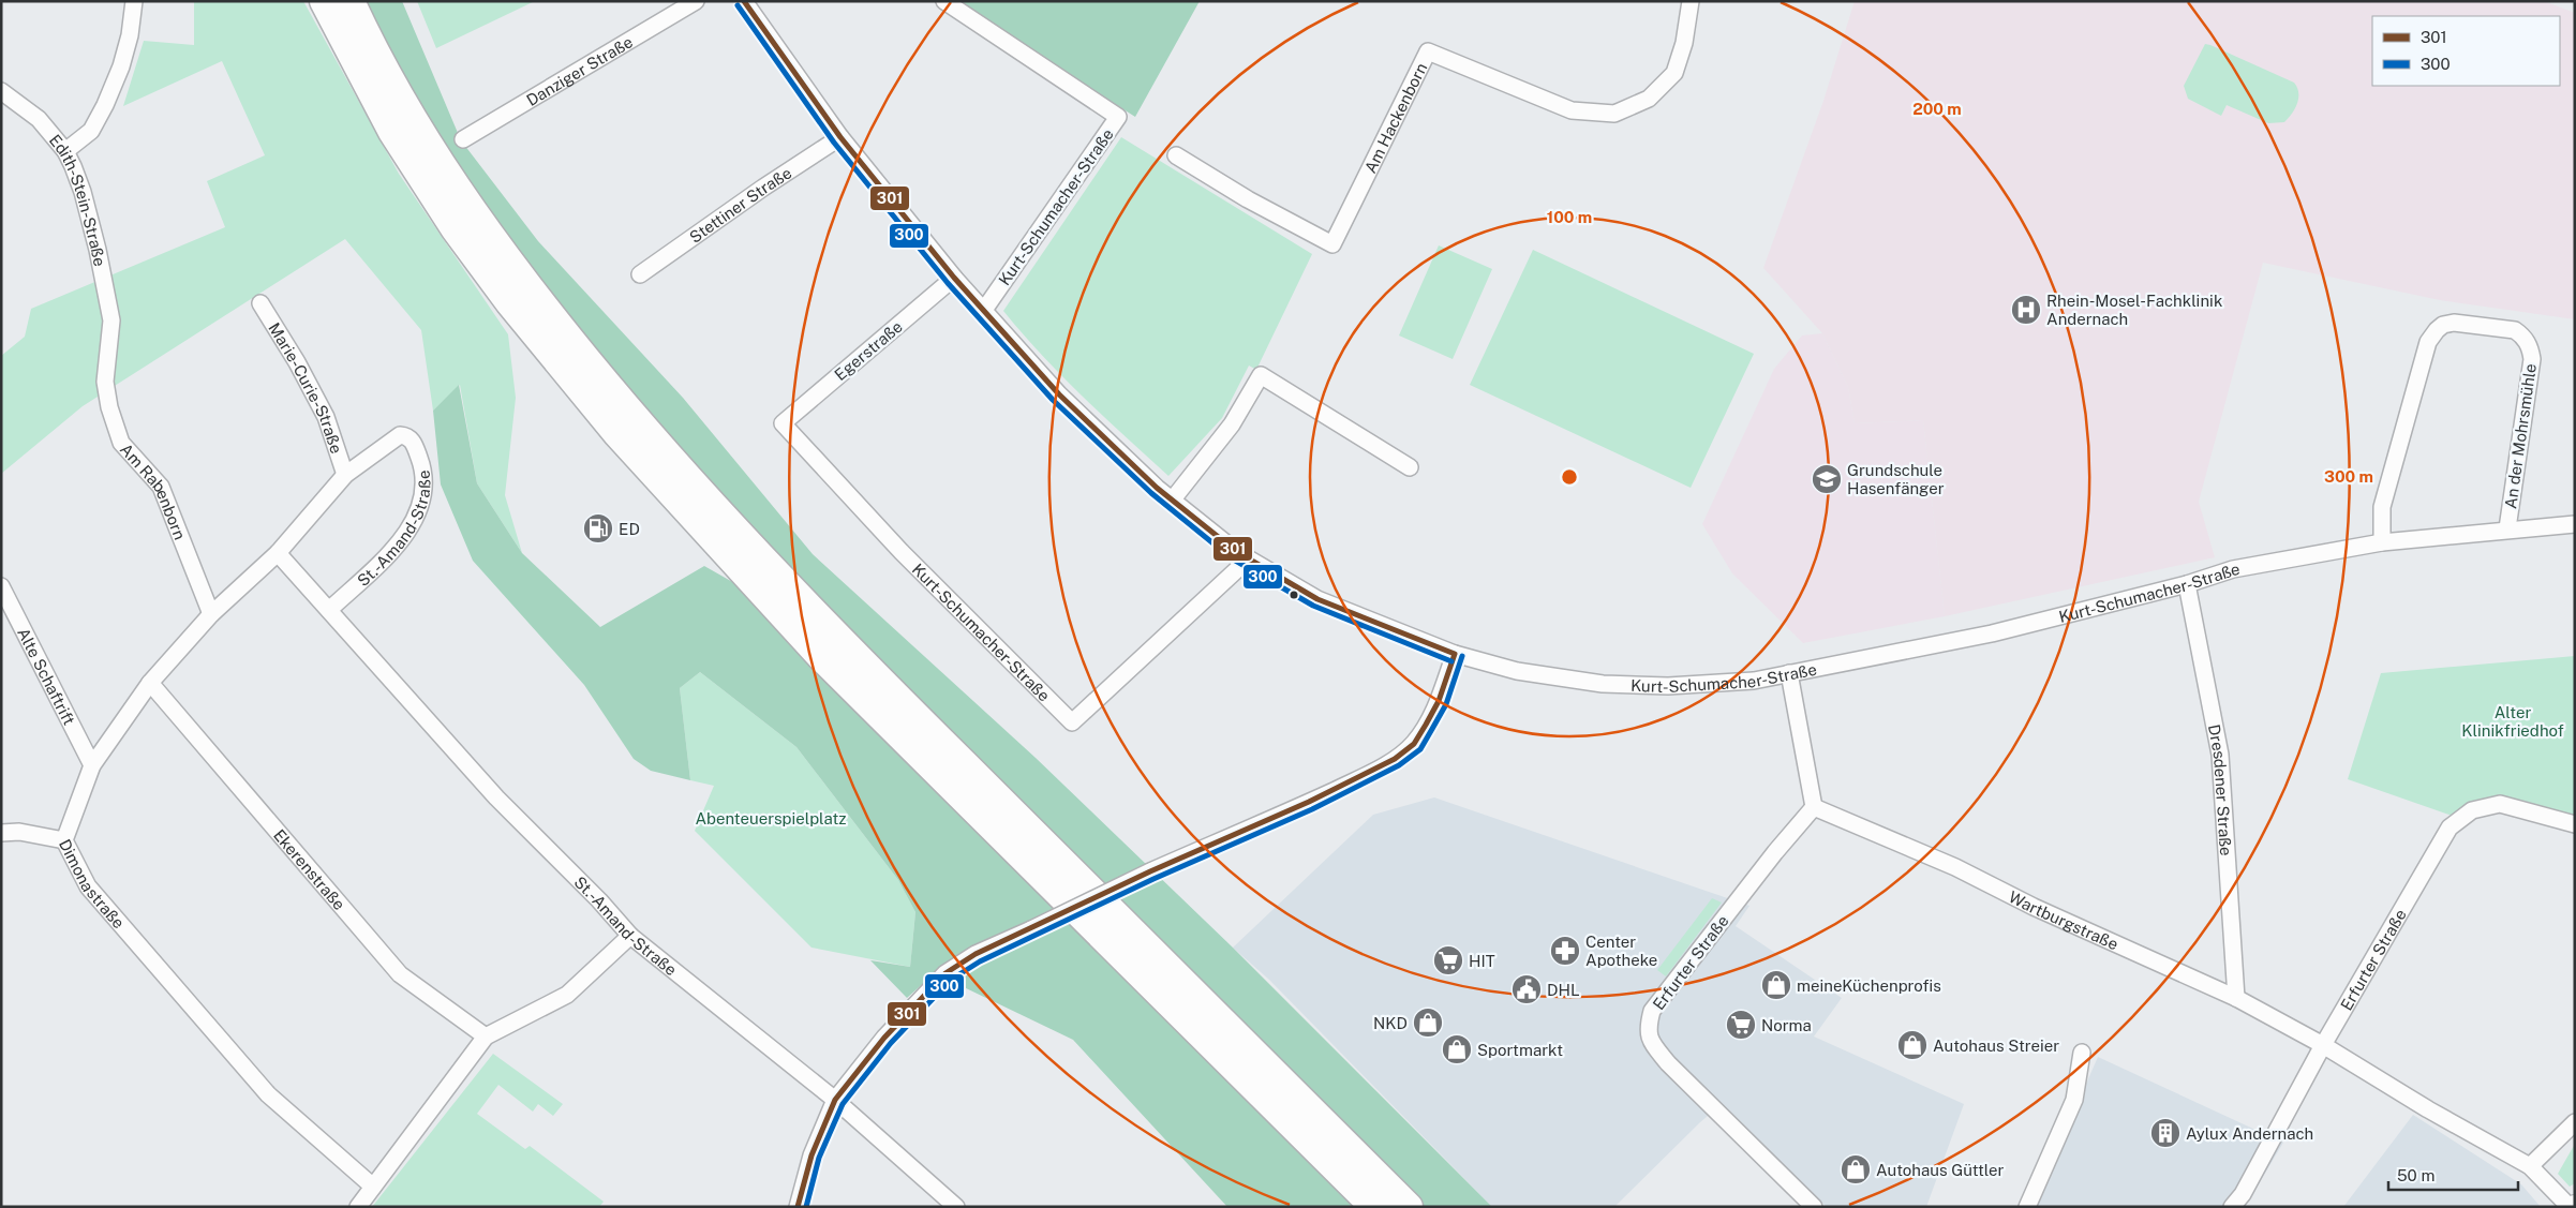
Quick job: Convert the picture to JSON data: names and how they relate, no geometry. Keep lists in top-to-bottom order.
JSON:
{
  "streets": {
    "street": [
      "Danziger Straße",
      "Am Hackenborn",
      "Edith-Stein-Straße",
      "Stettiner Straße",
      "Kurt-Schumacher-Straße",
      "Egerstraße",
      "Marie-Curie-Straße",
      "An der Mohrsmühle",
      "Am Rabenborn",
      "St.-Amand-Straße",
      "Alte Schaftrift",
      "Dresdener Straße",
      "Ekerenstraße",
      "Dimonastraße",
      "Wartburgstraße",
      "Erfurter Straße"
    ]
  },
  "crossings": [
    ["Edith-Stein-Straße", "Am Rabenborn"],
    ["Stettiner Straße", "Kurt-Schumacher-Straße"],
    ["Kurt-Schumacher-Straße", "Egerstraße"],
    ["Kurt-Schumacher-Straße", "An der Mohrsmühle"],
    ["Kurt-Schumacher-Straße", "Dresdener Straße"],
    ["Marie-Curie-Straße", "St.-Amand-Straße"],
    ["Marie-Curie-Straße", "Dimonastraße"],
    ["Am Rabenborn", "Dimonastraße"],
    ["St.-Amand-Straße", "Dimonastraße"],
    ["Alte Schaftrift", "Dimonastraße"],
    ["Dresdener Straße", "Wartburgstraße"],
    ["Ekerenstraße", "Dimonastraße"],
    ["Wartburgstraße", "Erfurter Straße"]
  ],
  "parks": ["Alter Klinikfriedhof", "Abenteuerspielplatz"],
  "places": {
    "hospital": ["Rhein-Mosel-Fachklinik Andernach"],
    "school or university": ["Grundschule Hasenfänger"],
    "fuel station": ["ED"],
    "pharmacy": ["Center Apotheke"],
    "supermarket": ["HIT", "Norma"],
    "shop": [
      "meineKüchenprofis",
      "NKD",
      "Autohaus Streier",
      "Sportmarkt",
      "Autohaus Güttler"
    ],
    "public building": ["DHL"],
    "building": ["Aylux Andernach"]
  },
  "lines": ["transit line 301", "transit line 300"],
  "legend": ["301", "300"],
  "scale_bar": "50 m",
  "rings": ["200 m", "100 m", "300 m"]
}
